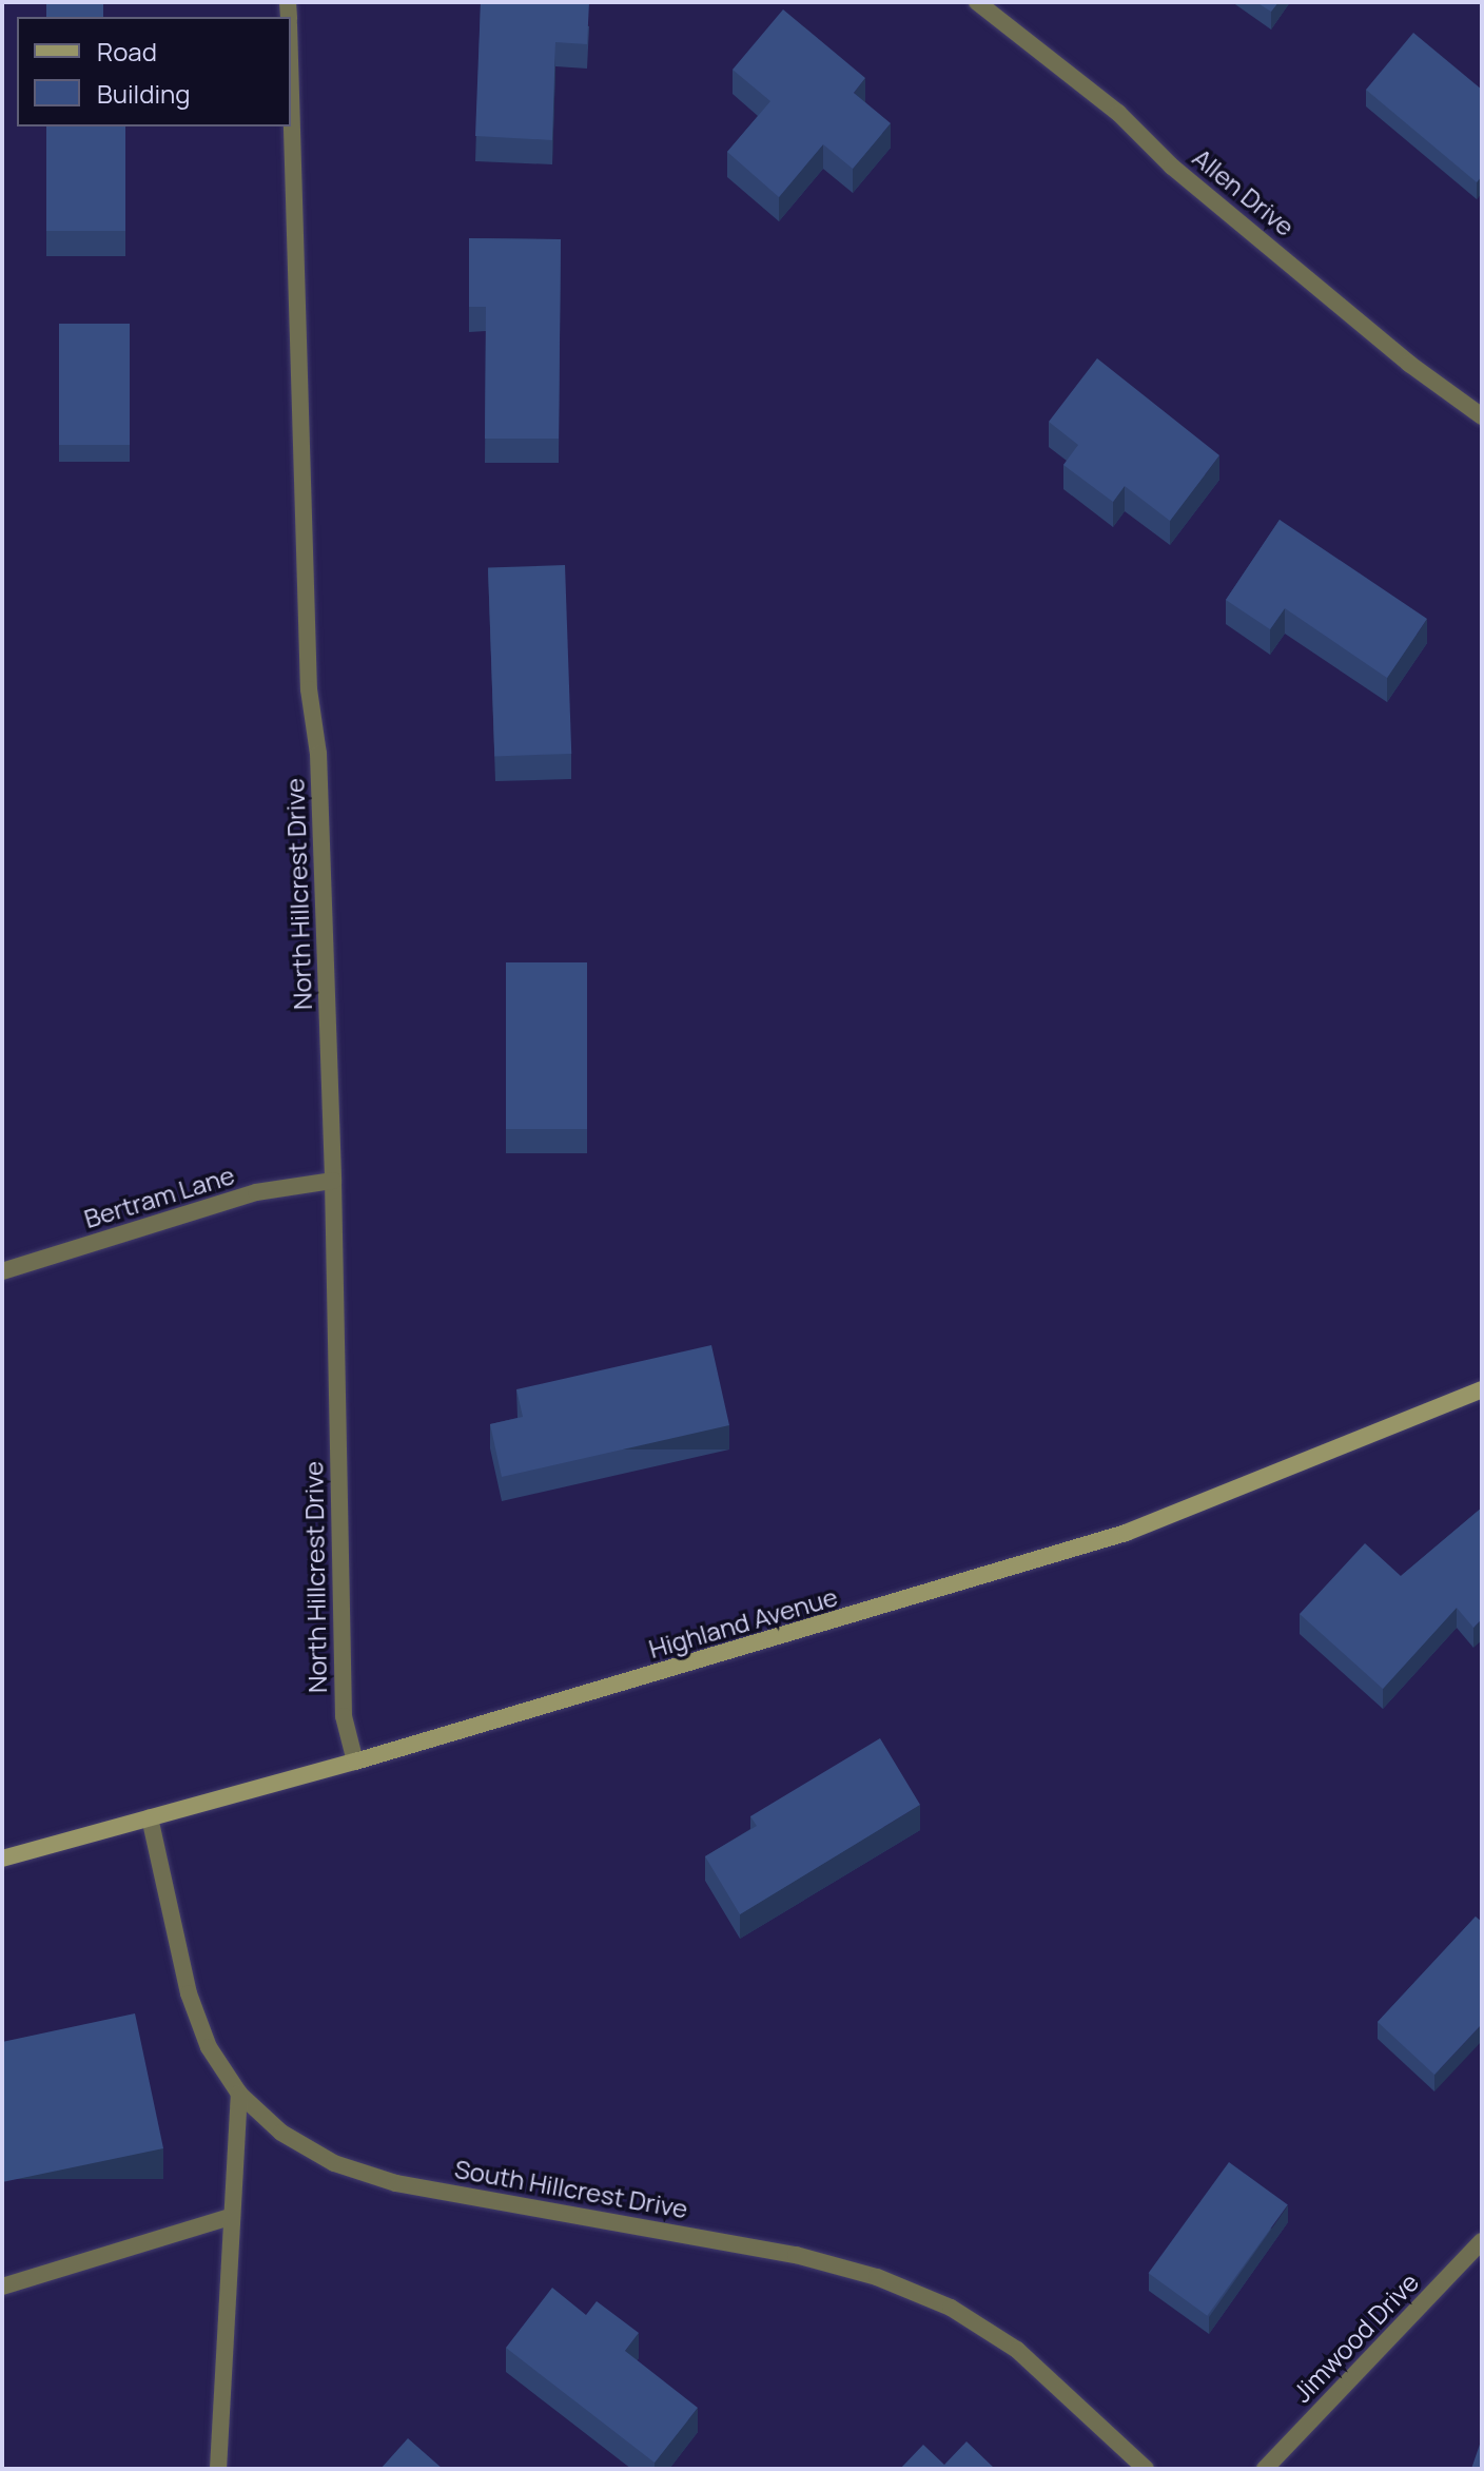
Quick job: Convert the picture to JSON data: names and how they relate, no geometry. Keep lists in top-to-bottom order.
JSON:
{
  "streets": {
    "main road": ["Highland Avenue"],
    "street": [
      "Allen Drive",
      "North Hillcrest Drive",
      "Bertram Lane",
      "South Hillcrest Drive",
      "Jimwood Drive"
    ]
  },
  "crossings": [
    ["North Hillcrest Drive", "Bertram Lane"],
    ["North Hillcrest Drive", "Highland Avenue"],
    ["Highland Avenue", "South Hillcrest Drive"]
  ],
  "legend": ["Road", "Building"]
}
